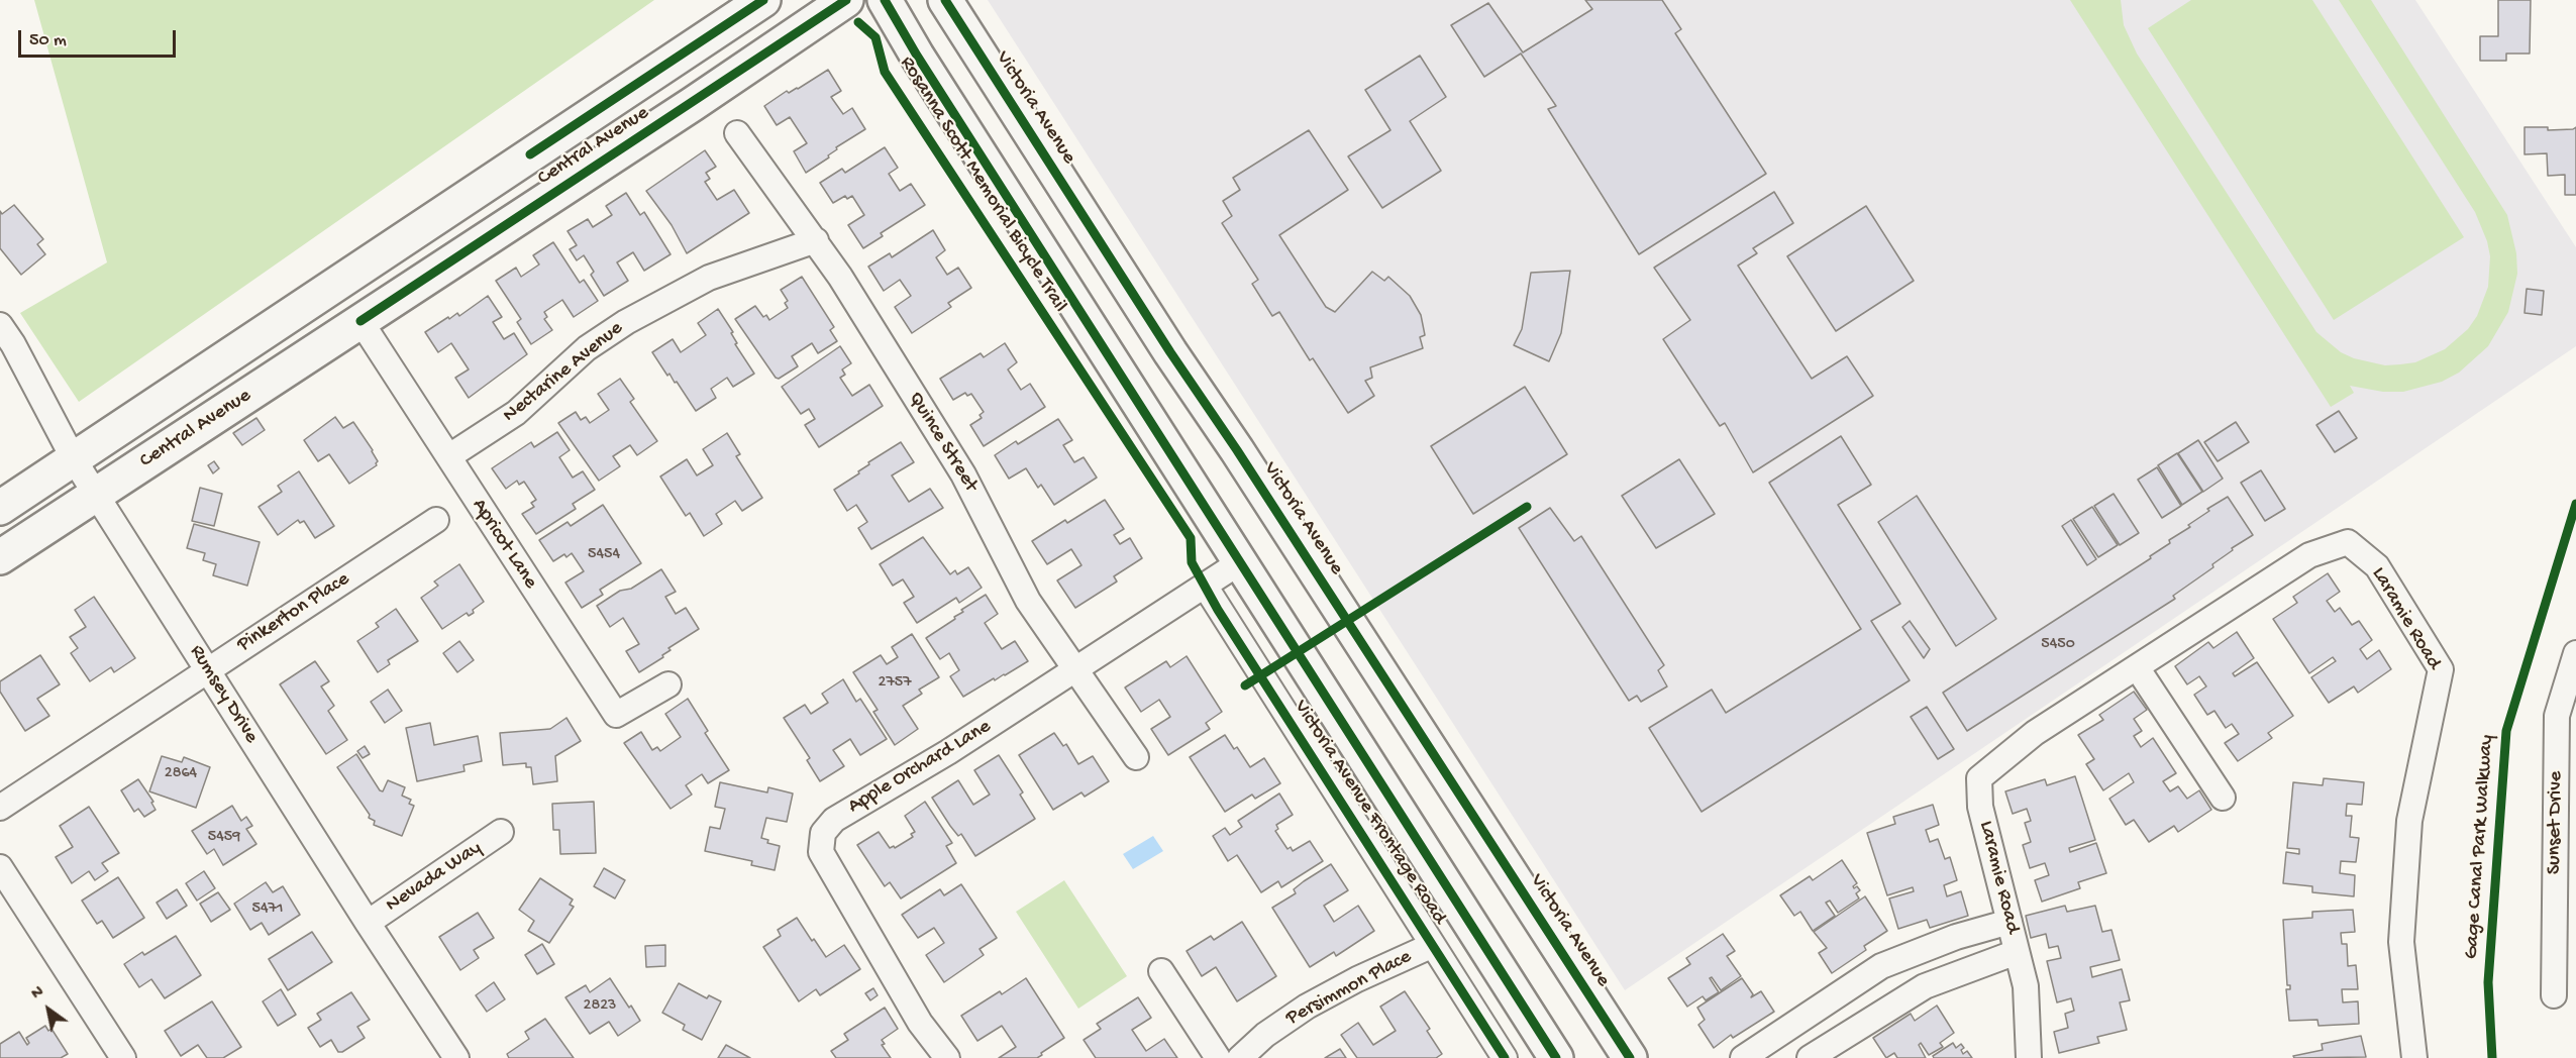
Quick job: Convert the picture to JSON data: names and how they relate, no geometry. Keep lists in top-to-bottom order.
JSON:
{
  "streets": {
    "main road": ["Victoria Avenue", "Central Avenue"],
    "street": [
      "Nectarine Avenue",
      "Quince Street",
      "Apricot Lane",
      "Pinkerton Place",
      "Laramie Road",
      "Rumsey Drive",
      "Apple Orchard Lane",
      "Victoria Avenue Frontage Road",
      "Sunset Drive",
      "Nevada Way",
      "Persimmon Place"
    ],
    "cycle path": ["Rosanna Scott Memorial Bicycle Trail", "Gage Canal Park Walkway"]
  },
  "crossings": [
    ["Central Avenue", "Apricot Lane"],
    ["Central Avenue", "Rumsey Drive"],
    ["Nectarine Avenue", "Quince Street"],
    ["Nectarine Avenue", "Apricot Lane"],
    ["Quince Street", "Apple Orchard Lane"],
    ["Pinkerton Place", "Rumsey Drive"],
    ["Rumsey Drive", "Nevada Way"],
    ["Apple Orchard Lane", "Victoria Avenue Frontage Road"],
    ["Victoria Avenue Frontage Road", "Persimmon Place"]
  ],
  "house_numbers": [
    "5454",
    "5450",
    "2757",
    "2864",
    "5459",
    "5471",
    "2823"
  ],
  "scale_bar": "50 m",
  "north": "top left"
}
